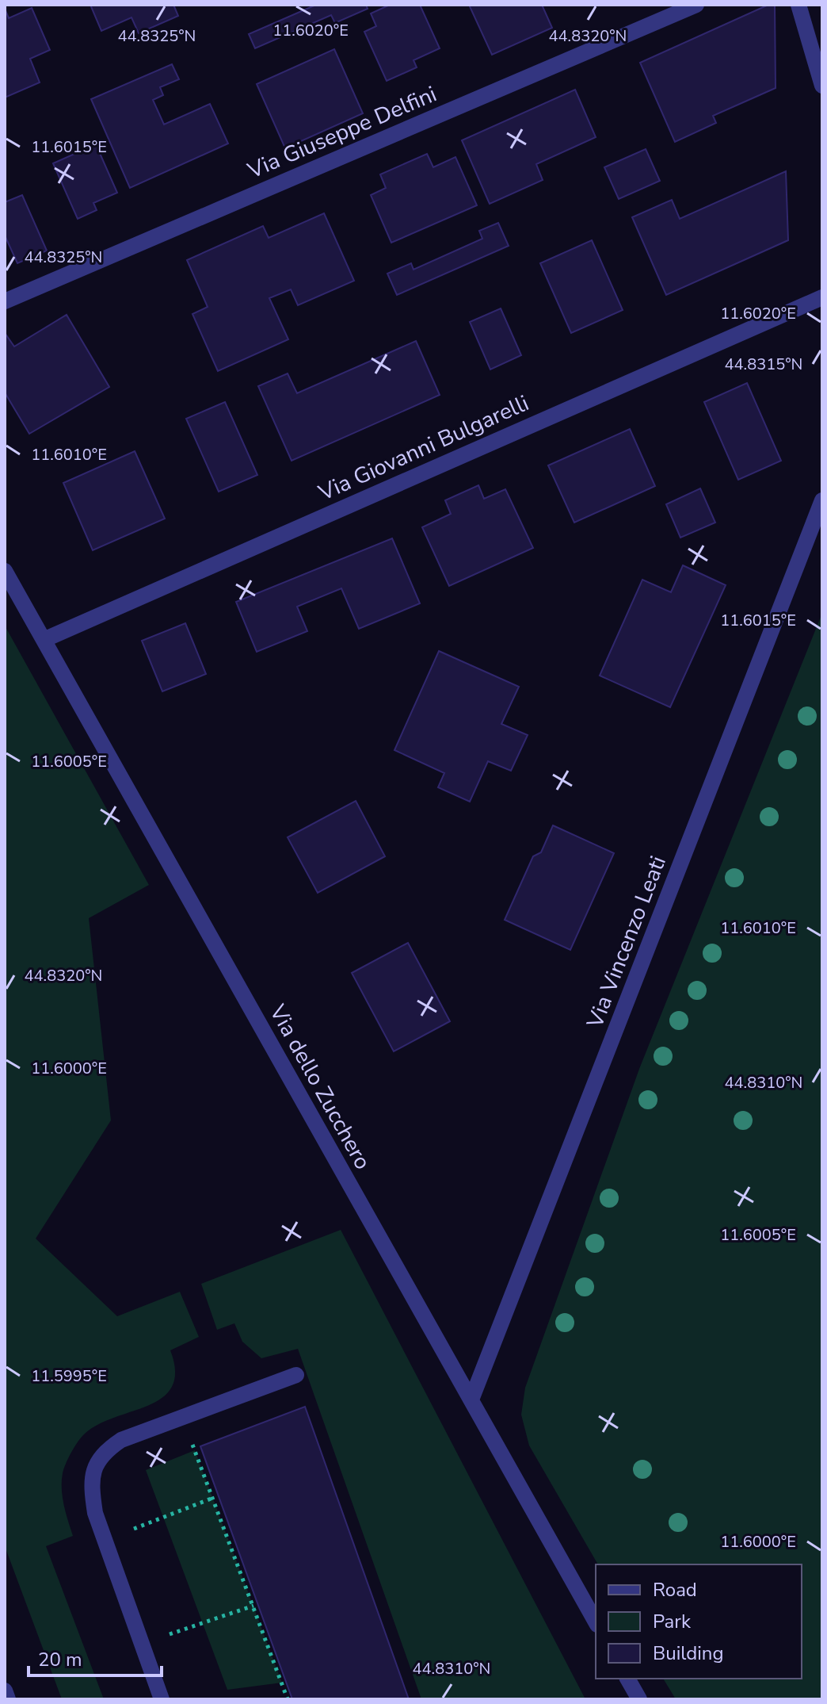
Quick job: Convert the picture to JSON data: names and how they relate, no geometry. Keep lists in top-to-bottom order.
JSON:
{
  "streets": {
    "street": [
      "Via Giuseppe Delfini",
      "Via Giovanni Bulgarelli",
      "Via Vincenzo Leati",
      "Via dello Zucchero"
    ]
  },
  "crossings": [
    ["Via Giovanni Bulgarelli", "Via dello Zucchero"],
    ["Via Vincenzo Leati", "Via dello Zucchero"]
  ],
  "legend": ["Road", "Park", "Building"],
  "scale_bar": "20 m",
  "coordinates": [
    "11.6020°E",
    "44.8325°N",
    "44.8320°N",
    "11.6015°E",
    "44.8315°N",
    "11.6010°E",
    "11.6005°E",
    "11.6000°E",
    "44.8310°N",
    "11.5995°E"
  ]
}
